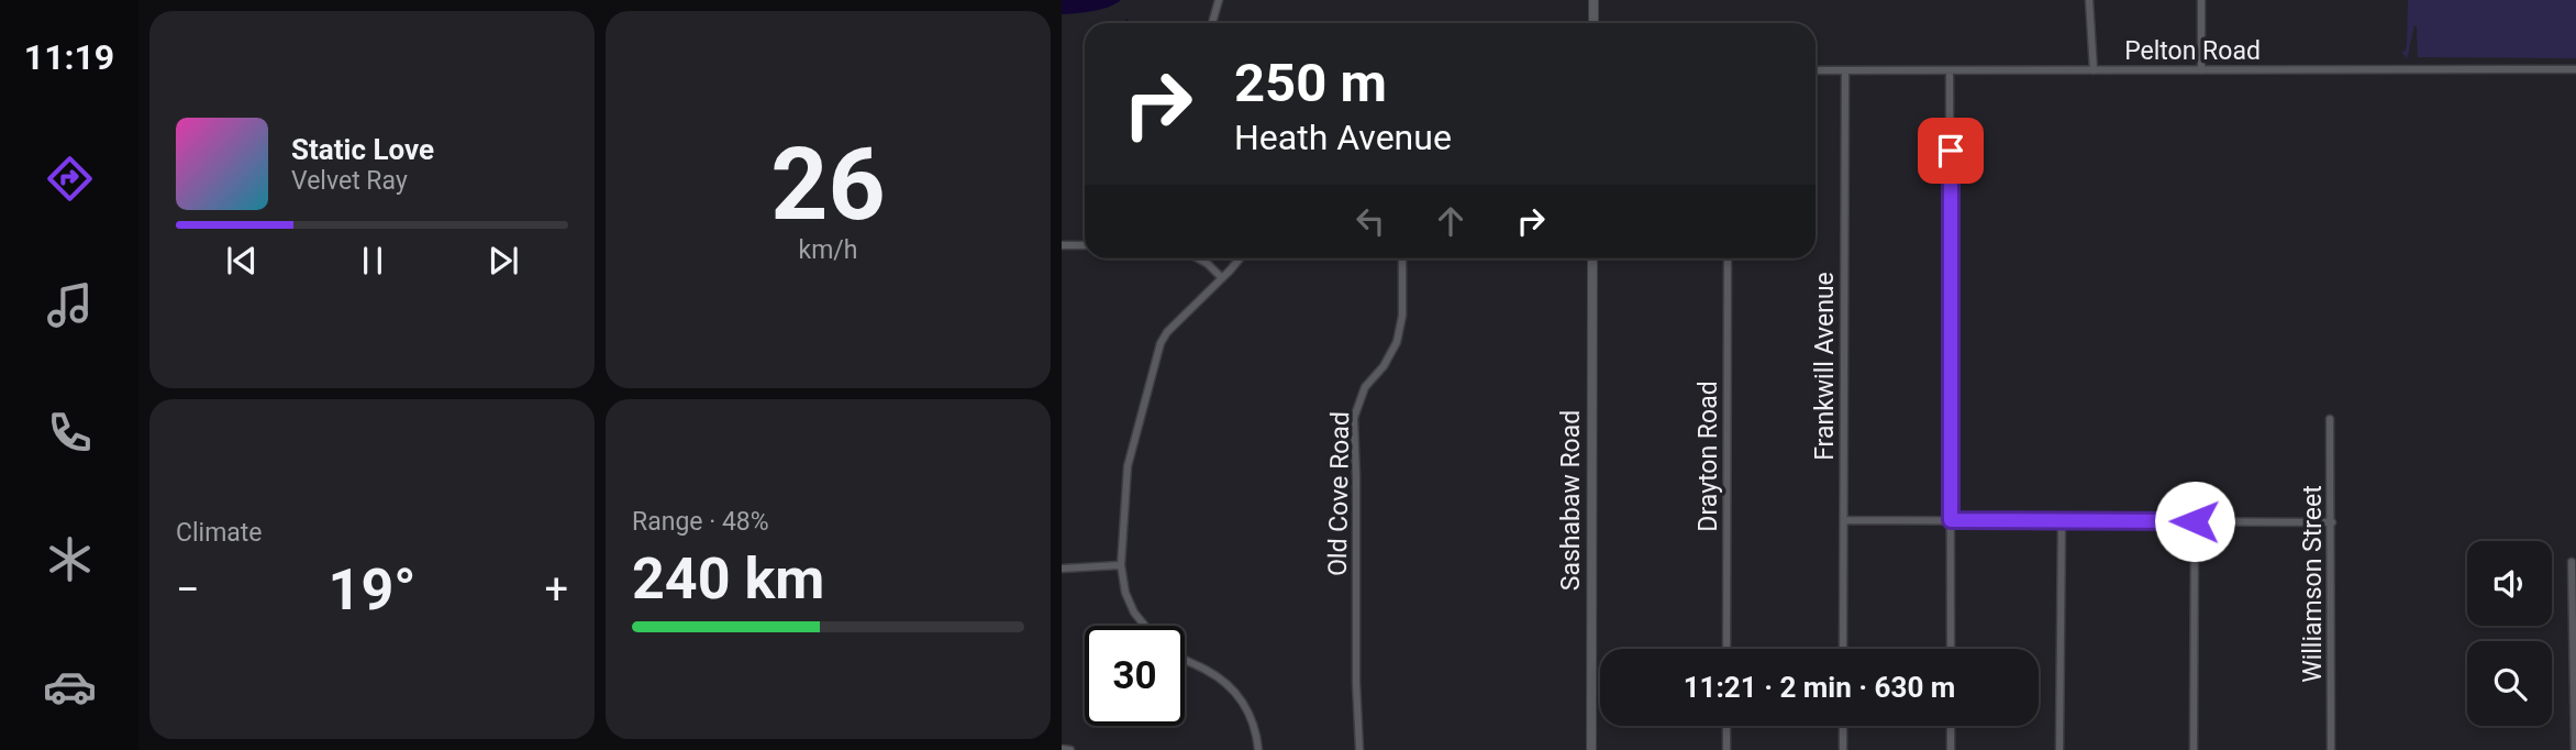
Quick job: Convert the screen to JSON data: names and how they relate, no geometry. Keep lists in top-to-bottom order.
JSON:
{
  "streets": {
    "street": [
      "Pelton Road",
      "Frankwill Avenue",
      "Drayton Road",
      "Old Cove Road",
      "Sashabaw Road",
      "Williamson Street"
    ]
  },
  "crossings": [
    ["Pelton Road", "Frankwill Avenue"]
  ],
  "page": {
    "tabs": "11:19",
    "tile": [
      ["26", "km/h"],
      "Climate",
      ["Range · 48%", "240 km"]
    ],
    "turn": ["250 m", "Heath Avenue"],
    "song": ["Static Love", "Velvet Ray"],
    "heat": ["−", "19°", "+"],
    "limit": "30",
    "trip": "11:21 · 2 min · 630 m"
  }
}
